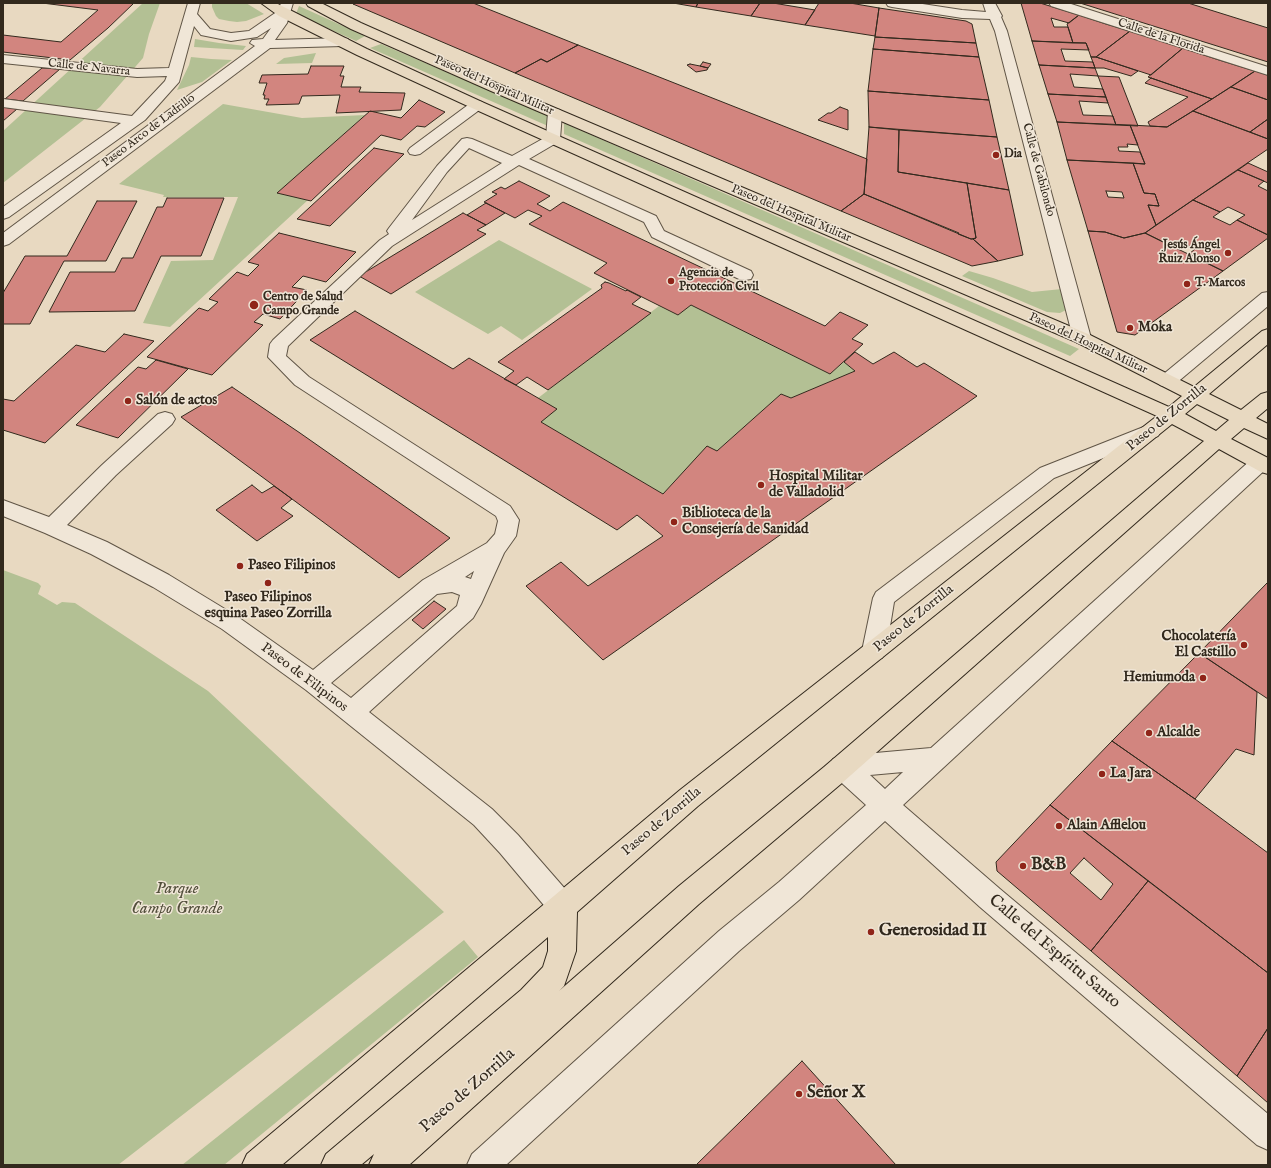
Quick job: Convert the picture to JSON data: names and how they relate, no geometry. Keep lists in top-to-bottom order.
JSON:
{
  "streets": {
    "main road": ["Paseo del Hospital Militar", "Paseo de Zorrilla"],
    "street": [
      "Calle de la Florida",
      "Calle de Navarra",
      "Paseo Arco de Ladrillo",
      "Calle de Gabilondo",
      "Paseo de Filipinos",
      "Calle del Espíritu Santo"
    ]
  },
  "crossings": [
    ["Calle de Navarra", "Paseo Arco de Ladrillo"],
    ["Paseo del Hospital Militar", "Paseo Arco de Ladrillo"],
    ["Paseo del Hospital Militar", "Calle de Gabilondo"],
    ["Paseo del Hospital Militar", "Paseo de Zorrilla"],
    ["Paseo de Zorrilla", "Paseo de Filipinos"],
    ["Paseo de Zorrilla", "Calle del Espíritu Santo"]
  ],
  "parks": ["Parque Campo Grande"],
  "places": [
    "Dia",
    "Jesús Ángel Ruiz Alonso",
    "Agencia de Protección Civil",
    "T. Marcos",
    "Centro de Salud Campo Grande",
    "Moka",
    "Salón de actos",
    "Hospital Militar de Valladolid",
    "Biblioteca de la Consejería de Sanidad",
    "Paseo Filipinos",
    "Paseo Filipinos esquina Paseo Zorrilla",
    "Chocolatería El Castillo",
    "Hemiumoda",
    "Alcalde",
    "La Jara",
    "Alain Afflelou",
    "B&B",
    "Generosidad II",
    "Señor X"
  ]
}
